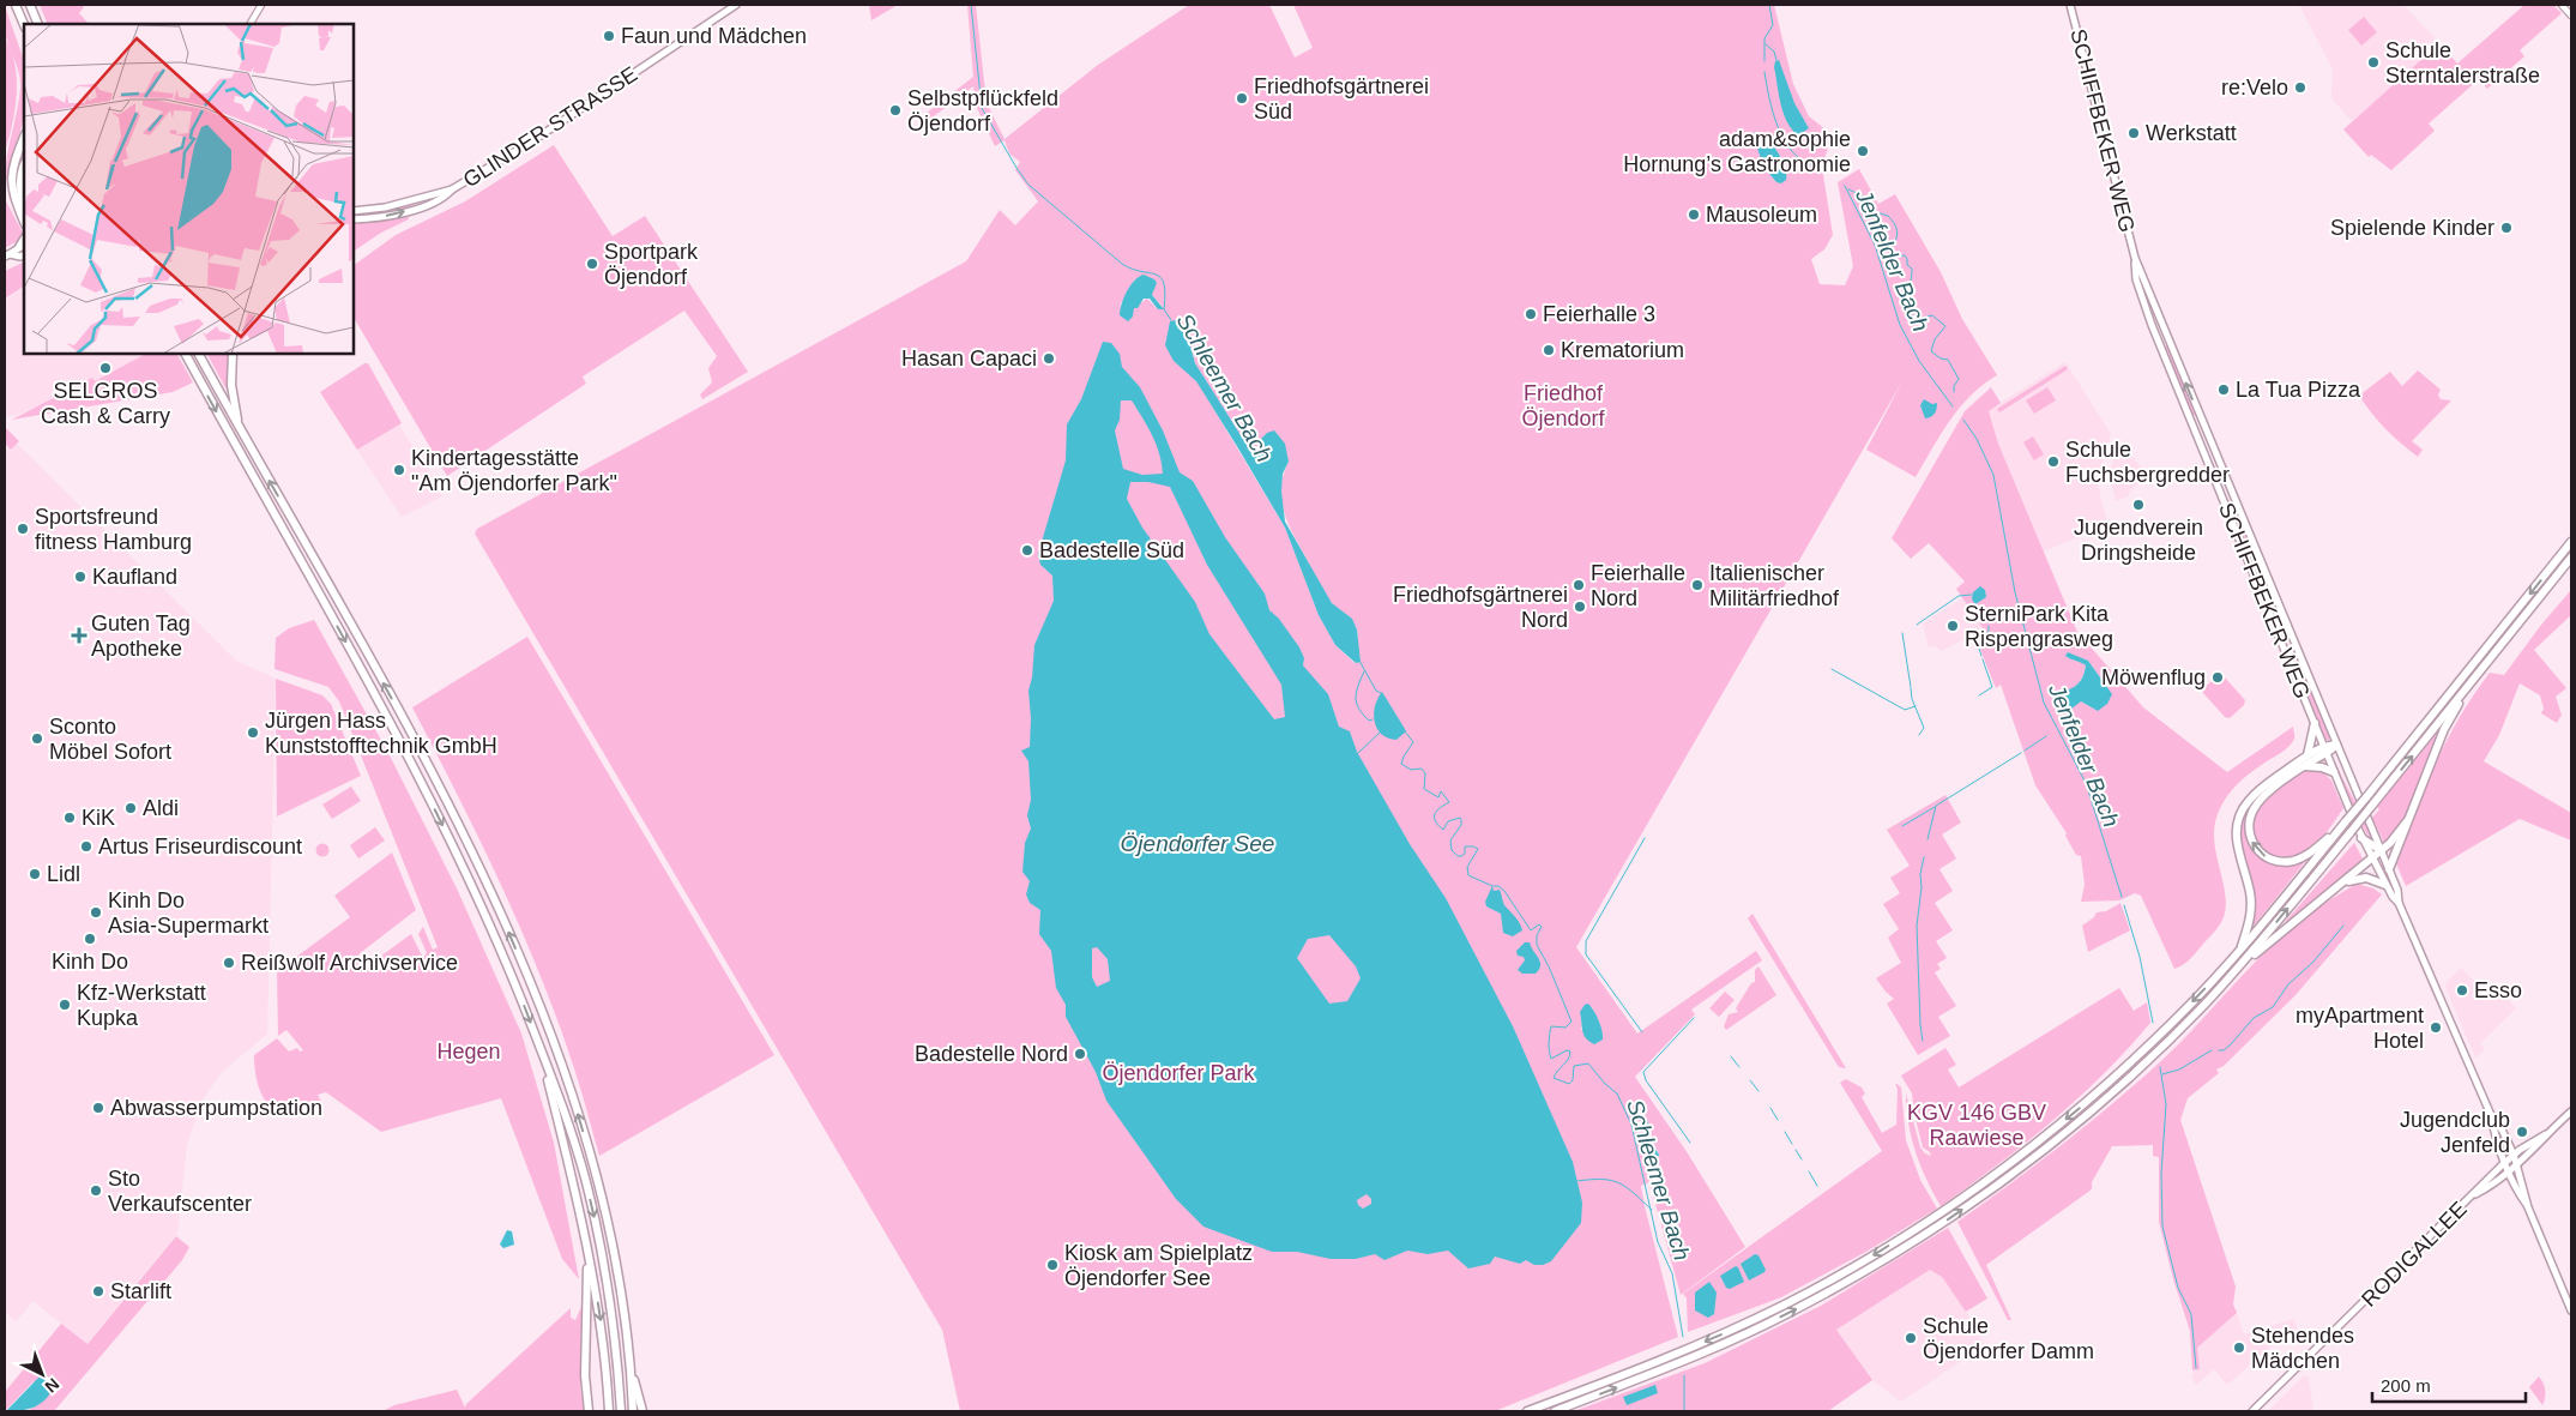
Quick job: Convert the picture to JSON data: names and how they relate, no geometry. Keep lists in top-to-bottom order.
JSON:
{
  "streets": {
    "main road": ["GLINDER STRASSE", "SCHIFFBEKER WEG", "RODIGALLEE"]
  },
  "crossings": [
    ["SCHIFFBEKER WEG", "RODIGALLEE"]
  ],
  "water": ["Jenfelder Bach", "Schleemer Bach", "Öjendorfer See"],
  "parks": [
    "Friedhof Öjendorf",
    "Hegen",
    "Öjendorfer Park",
    "KGV 146 GBV Raawiese"
  ],
  "places": {
    "other": [
      "Faun und Mädchen",
      "Schule Sterntalerstraße",
      "re:Velo",
      "Friedhofsgärtnerei Süd",
      "Selbstpflückfeld Öjendorf",
      "Werkstatt",
      "adam&sophie Hornung’s Gastronomie",
      "Mausoleum",
      "Spielende Kinder",
      "Sportpark Öjendorf",
      "Feierhalle 3",
      "Krematorium",
      "Hasan Capaci",
      "SELGROS Cash & Carry",
      "La Tua Pizza",
      "Schule Fuchsbergredder",
      "Kindertagesstätte \"Am Öjendorfer Park\"",
      "Jugendverein Dringsheide",
      "Sportsfreund fitness Hamburg",
      "Badestelle Süd",
      "Kaufland",
      "Feierhalle Nord",
      "Italienischer Militärfriedhof",
      "Friedhofsgärtnerei Nord",
      "SterniPark Kita Rispengrasweg",
      "Möwenflug",
      "Jürgen Hass Kunststofftechnik GmbH",
      "Sconto Möbel Sofort",
      "Aldi",
      "KiK",
      "Artus Friseurdiscount",
      "Lidl",
      "Kinh Do Asia-Supermarkt",
      "Kinh Do",
      "Reißwolf Archivservice",
      "Esso",
      "Kfz-Werkstatt Kupka",
      "myApartment Hotel",
      "Badestelle Nord",
      "Abwasserpumpstation",
      "Jugendclub Jenfeld",
      "Sto Verkaufscenter",
      "Kiosk am Spielplatz Öjendorfer See",
      "Starlift",
      "Schule Öjendorfer Damm",
      "Stehendes Mädchen"
    ],
    "health": ["Guten Tag Apotheke"]
  },
  "scale_bar": "200 m",
  "north": "bottom right"
}
